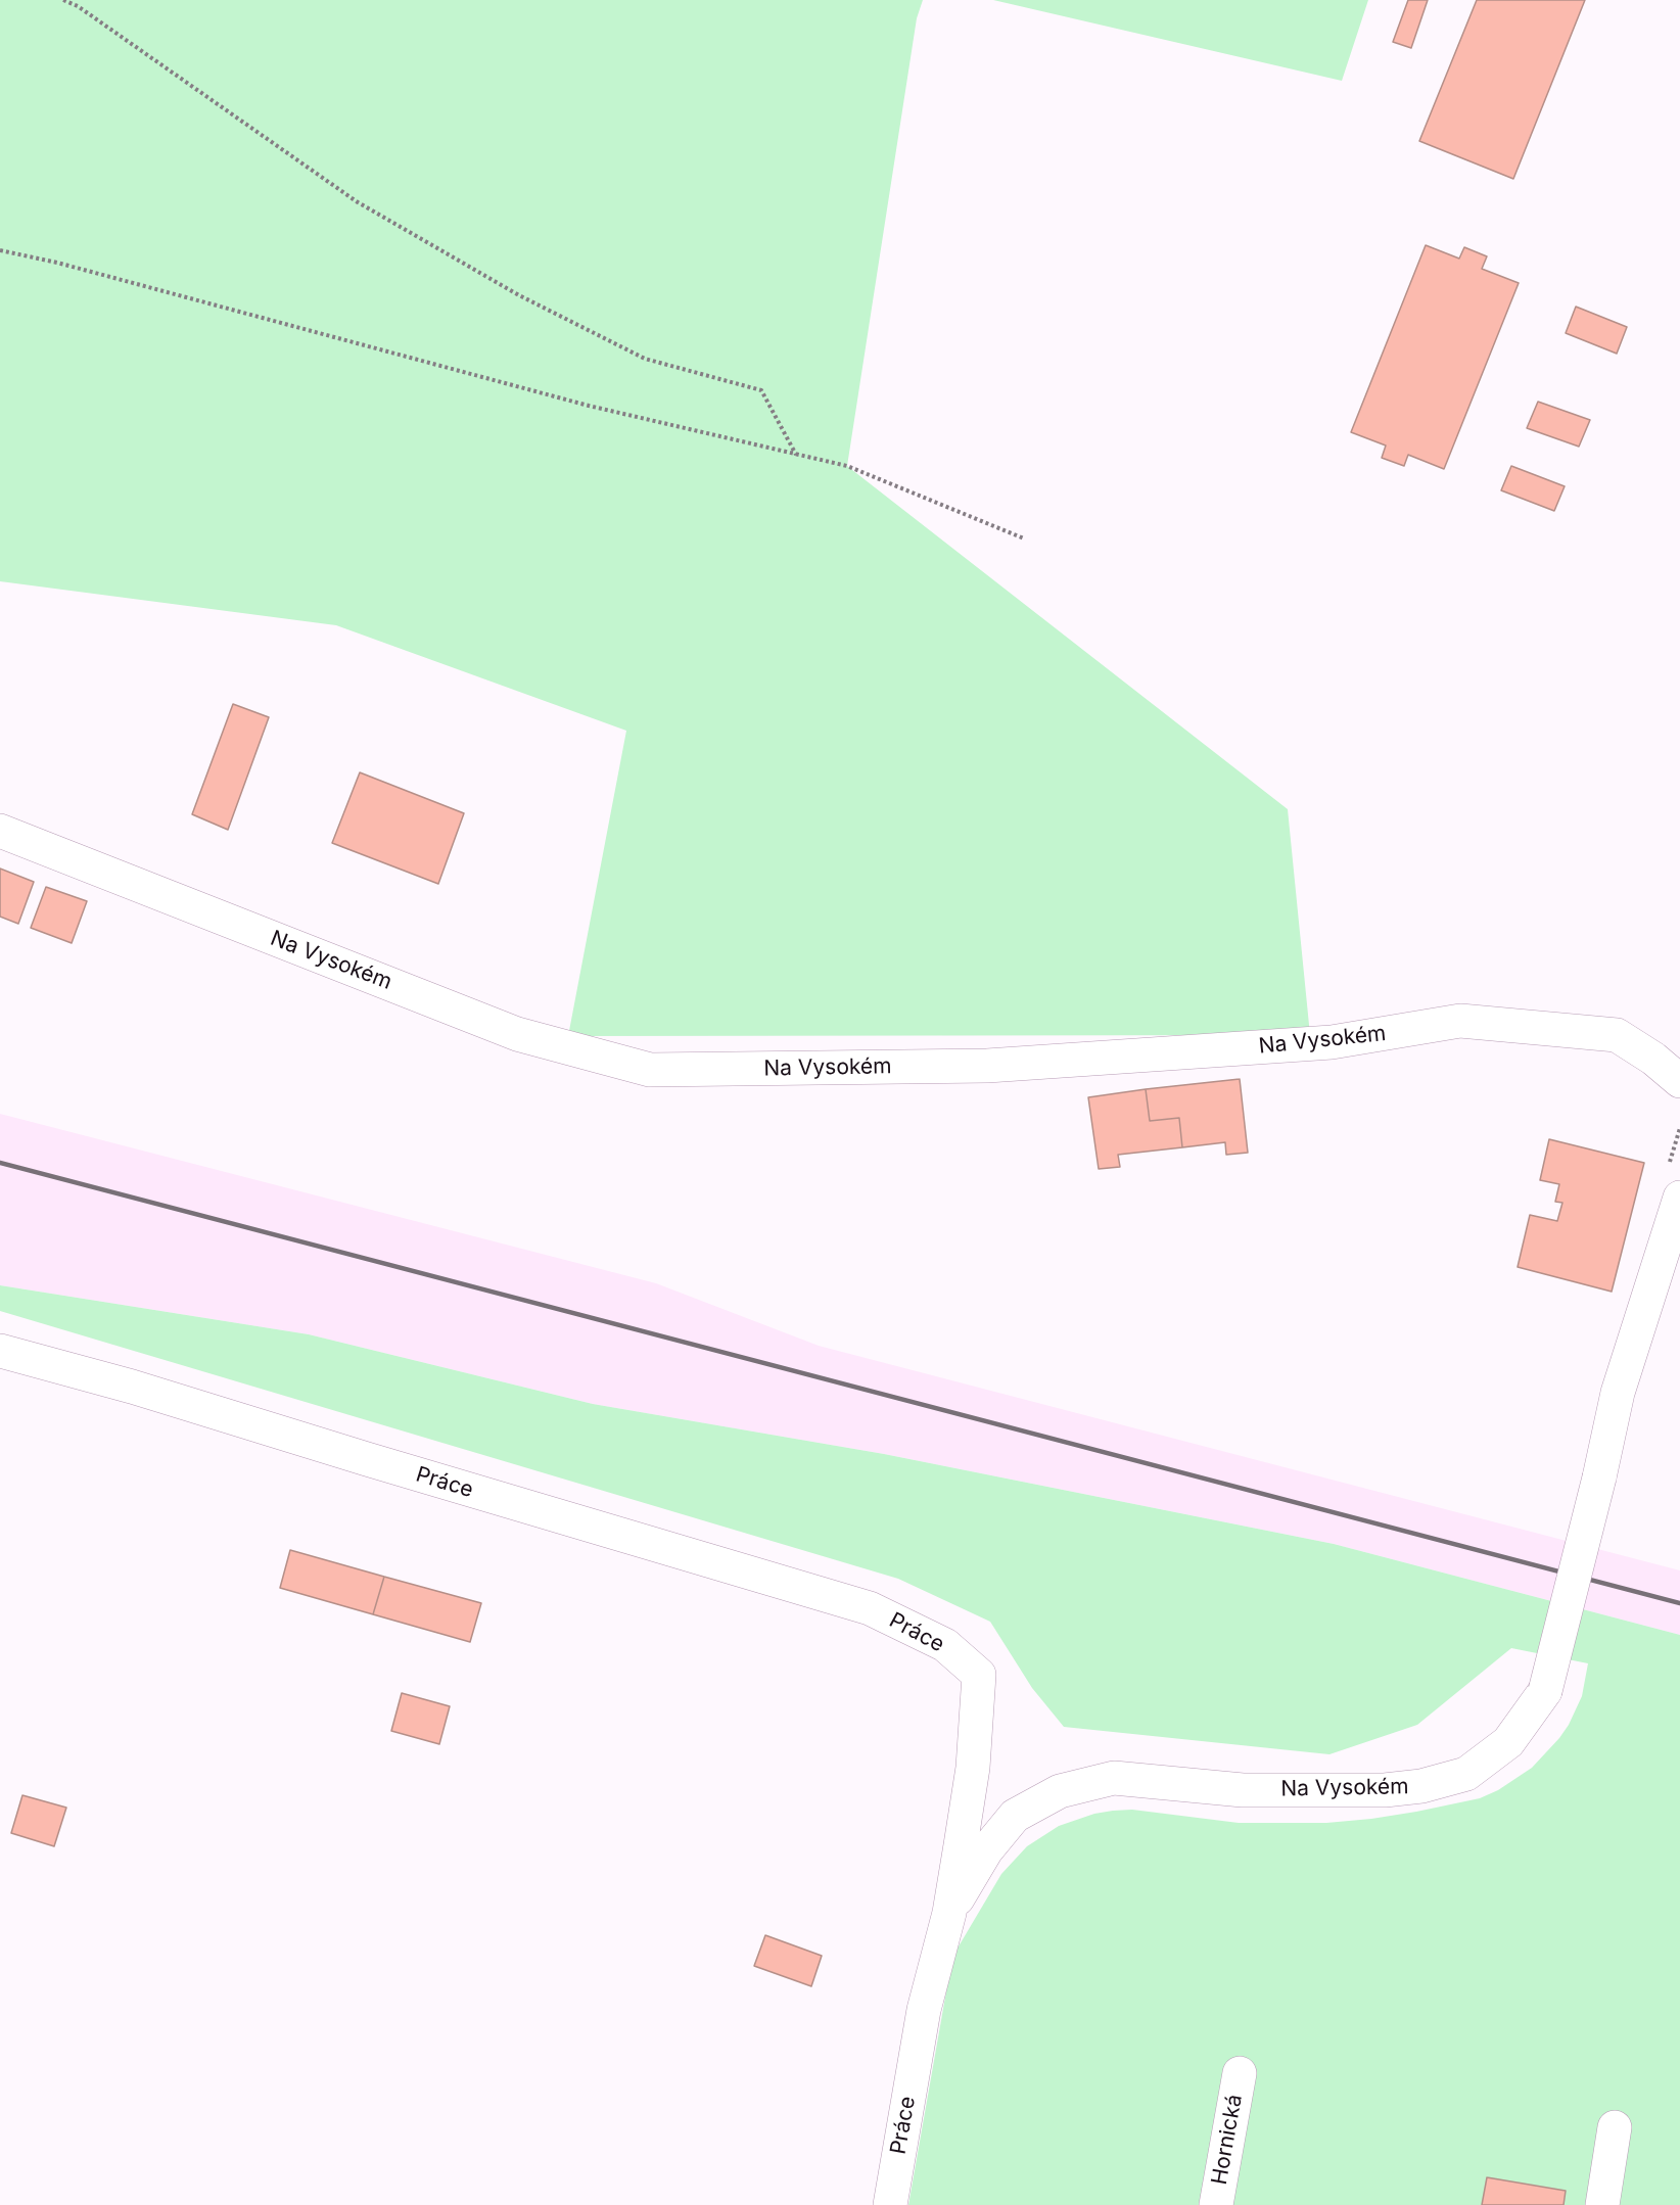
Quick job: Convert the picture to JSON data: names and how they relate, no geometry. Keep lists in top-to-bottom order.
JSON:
{
  "streets": {
    "street": ["Na Vysokém", "Práce", "Hornická"]
  },
  "crossings": [
    ["Na Vysokém", "Práce"]
  ]
}
